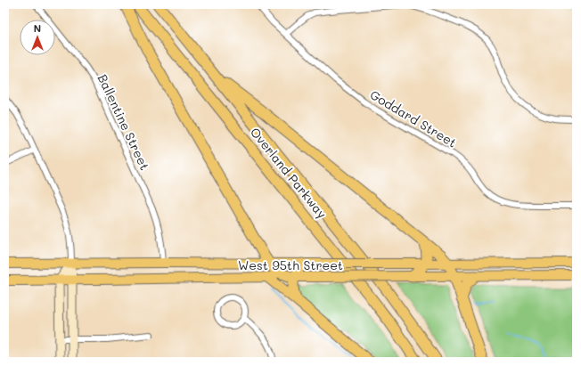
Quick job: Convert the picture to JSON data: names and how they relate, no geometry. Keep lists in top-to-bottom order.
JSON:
{
  "streets": {
    "highway": ["Overland Parkway"],
    "main road": ["West 95th Street"],
    "street": ["Goddard Street", "Ballentine Street"]
  },
  "crossings": [
    ["Ballentine Street", "West 95th Street"]
  ],
  "north": "top"
}
